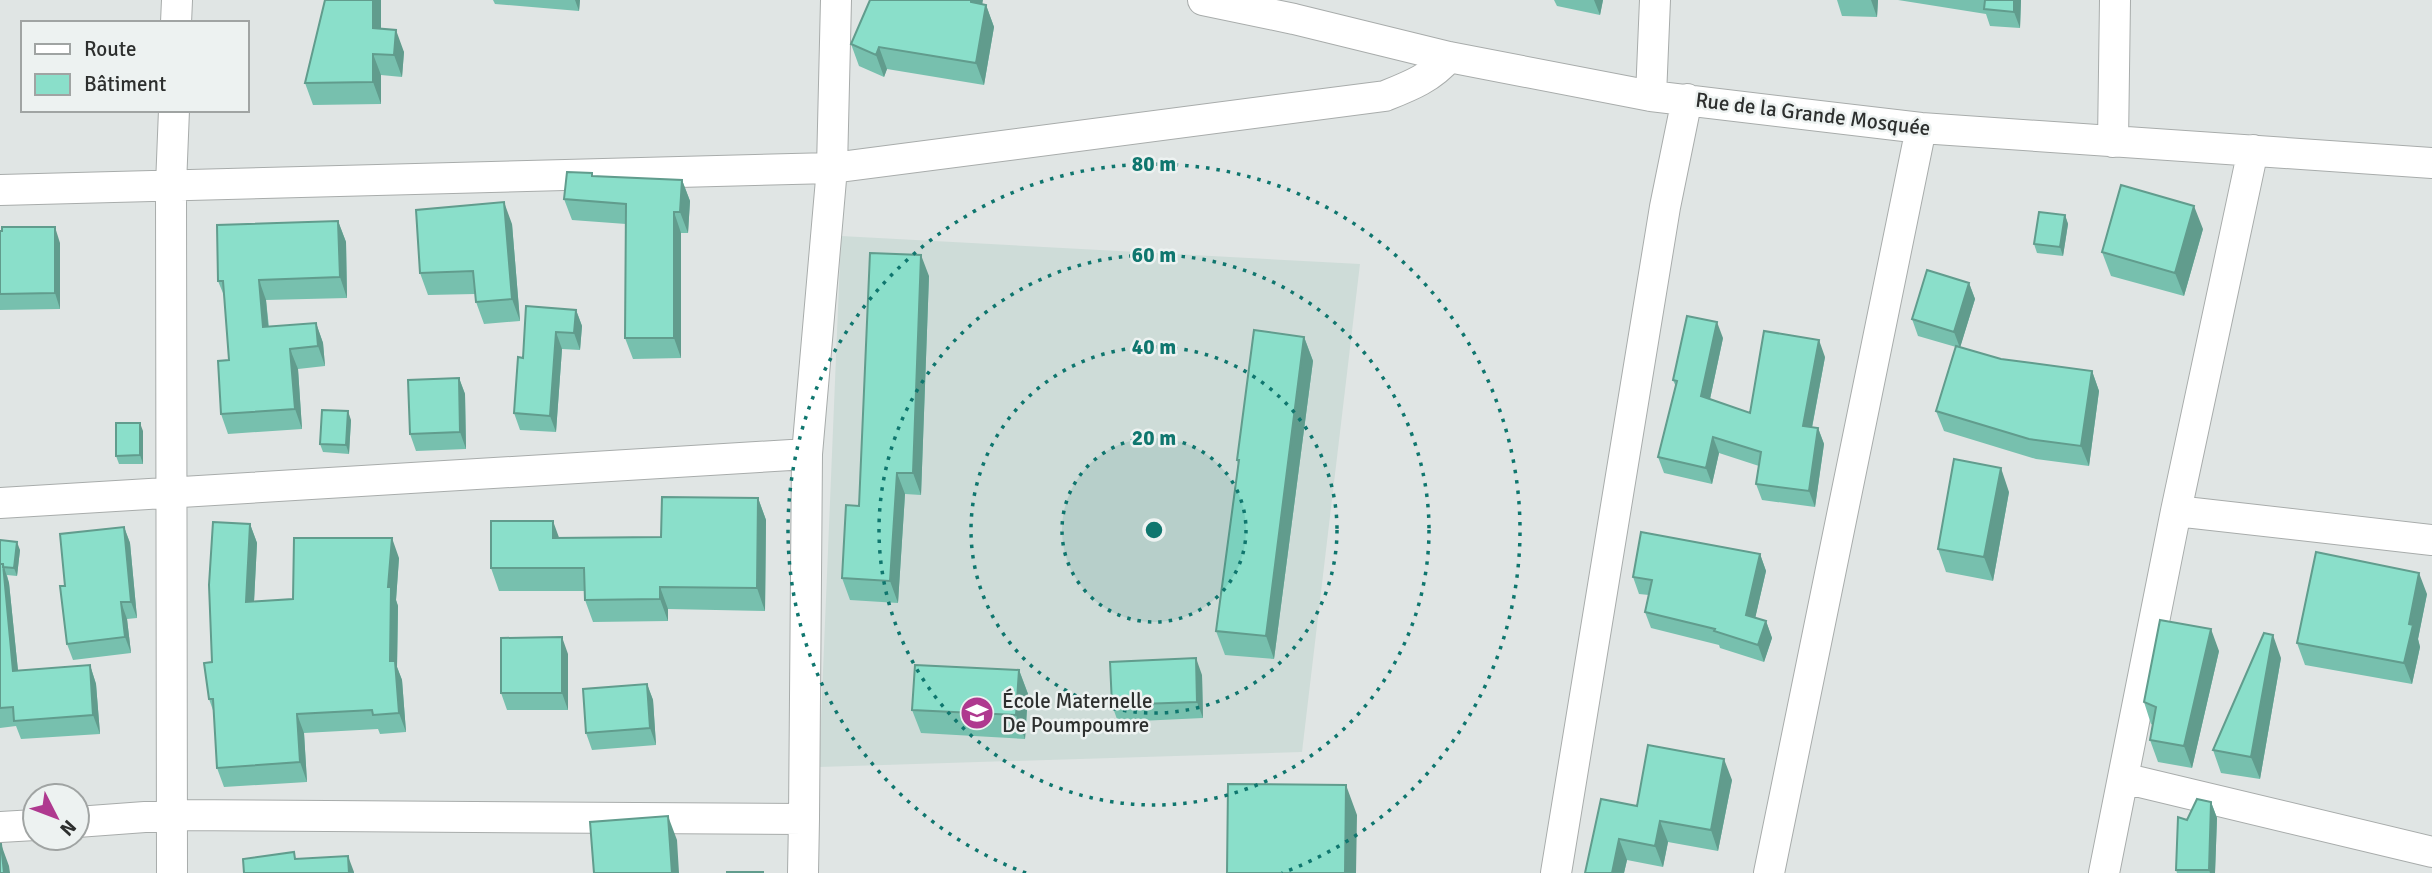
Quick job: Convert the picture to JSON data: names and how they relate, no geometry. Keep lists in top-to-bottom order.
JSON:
{
  "streets": {
    "street": ["Rue de la Grande Mosquée"]
  },
  "places": {
    "school or university": ["École Maternelle De Poumpoumre"]
  },
  "legend": ["Route", "Bâtiment"],
  "north": "bottom right",
  "rings": [
    "80 m",
    "60 m",
    "40 m",
    "20 m"
  ]
}
